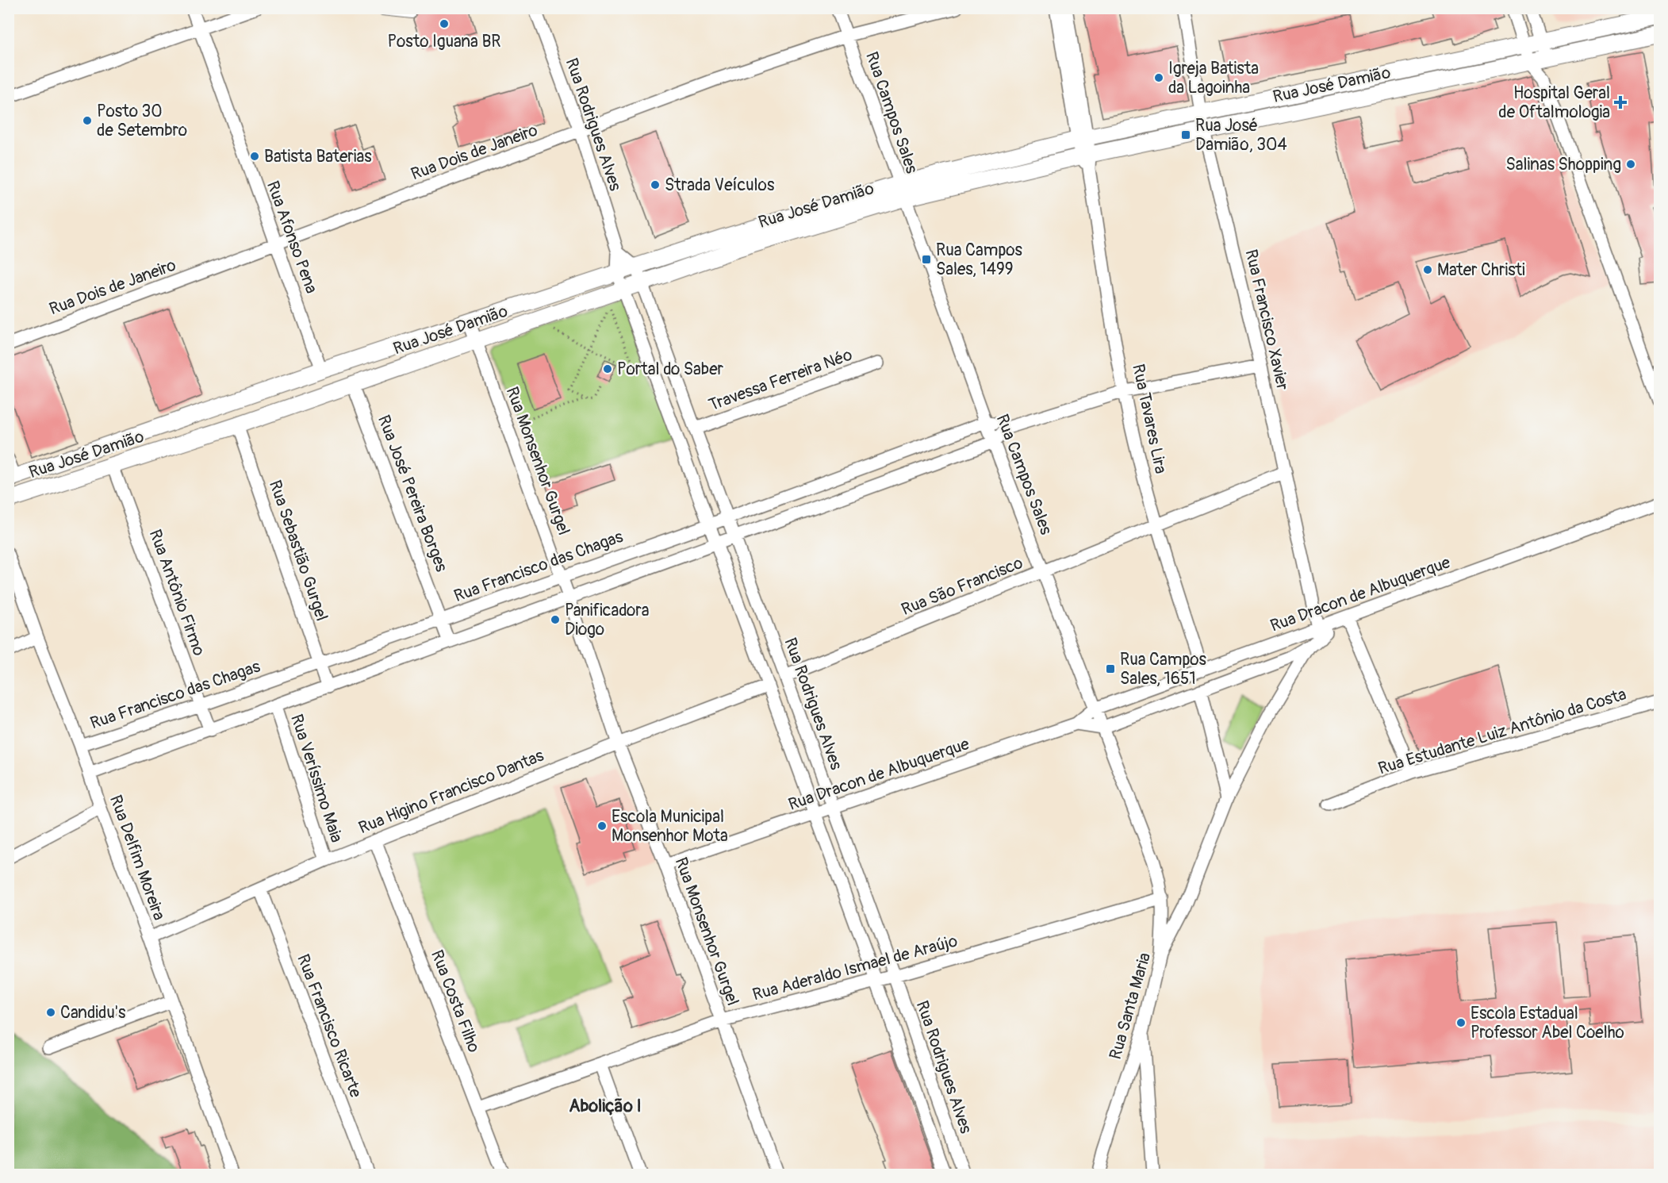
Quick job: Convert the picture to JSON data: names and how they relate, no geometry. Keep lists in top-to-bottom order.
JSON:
{
  "streets": {
    "street": [
      "Rua José Damião",
      "Rua Campos Sales",
      "Rua Rodrigues Alves",
      "Rua Dois de Janeiro",
      "Rua Afonso Pena",
      "Rua Francisco Xavier",
      "Travessa Ferreira Néo",
      "Rua Tavares Lira",
      "Rua Monsenhor Gurgel",
      "Rua José Pereira Borges",
      "Rua Sebastião Gurgel",
      "Rua Francisco das Chagas",
      "Rua São Francisco",
      "Rua Antônio Firmo",
      "Rua Dracon de Albuquerque",
      "Rua Estudante Luiz Antônio da Costa",
      "Rua Veríssimo Maia",
      "Rua Higino Francisco Dantas",
      "Rua Delfim Moreira",
      "Rua Aderaldo Ismael de Araújo",
      "Rua Costa Filho",
      "Rua Santa Maria",
      "Rua Francisco Ricarte"
    ]
  },
  "crossings": [
    ["Rua José Damião", "Rua Campos Sales"],
    ["Rua José Damião", "Rua Rodrigues Alves"],
    ["Rua José Damião", "Rua Afonso Pena"],
    ["Rua José Damião", "Rua Francisco Xavier"],
    ["Rua José Damião", "Rua Tavares Lira"],
    ["Rua José Damião", "Rua Monsenhor Gurgel"],
    ["Rua José Damião", "Rua José Pereira Borges"],
    ["Rua José Damião", "Rua Sebastião Gurgel"],
    ["Rua José Damião", "Rua Antônio Firmo"],
    ["Rua Campos Sales", "Rua Dois de Janeiro"],
    ["Rua Campos Sales", "Rua Francisco das Chagas"],
    ["Rua Campos Sales", "Rua São Francisco"],
    ["Rua Campos Sales", "Rua Dracon de Albuquerque"],
    ["Rua Campos Sales", "Rua Aderaldo Ismael de Araújo"],
    ["Rua Campos Sales", "Rua Santa Maria"],
    ["Rua Rodrigues Alves", "Rua Dois de Janeiro"],
    ["Rua Rodrigues Alves", "Travessa Ferreira Néo"],
    ["Rua Rodrigues Alves", "Rua Francisco das Chagas"],
    ["Rua Rodrigues Alves", "Rua São Francisco"],
    ["Rua Rodrigues Alves", "Rua Dracon de Albuquerque"],
    ["Rua Rodrigues Alves", "Rua Higino Francisco Dantas"],
    ["Rua Rodrigues Alves", "Rua Aderaldo Ismael de Araújo"],
    ["Rua Dois de Janeiro", "Rua Afonso Pena"],
    ["Rua Francisco Xavier", "Rua São Francisco"],
    ["Rua Francisco Xavier", "Rua Dracon de Albuquerque"],
    ["Rua Francisco Xavier", "Rua Santa Maria"],
    ["Rua Tavares Lira", "Rua São Francisco"],
    ["Rua Tavares Lira", "Rua Dracon de Albuquerque"],
    ["Rua Monsenhor Gurgel", "Rua Francisco das Chagas"],
    ["Rua Monsenhor Gurgel", "Rua Dracon de Albuquerque"],
    ["Rua Monsenhor Gurgel", "Rua Higino Francisco Dantas"],
    ["Rua Monsenhor Gurgel", "Rua Aderaldo Ismael de Araújo"],
    ["Rua José Pereira Borges", "Rua Francisco das Chagas"],
    ["Rua Sebastião Gurgel", "Rua Francisco das Chagas"],
    ["Rua Francisco das Chagas", "Rua Antônio Firmo"],
    ["Rua Francisco das Chagas", "Rua Delfim Moreira"],
    ["Rua Dracon de Albuquerque", "Rua Santa Maria"],
    ["Rua Veríssimo Maia", "Rua Higino Francisco Dantas"],
    ["Rua Higino Francisco Dantas", "Rua Delfim Moreira"],
    ["Rua Higino Francisco Dantas", "Rua Costa Filho"],
    ["Rua Higino Francisco Dantas", "Rua Francisco Ricarte"],
    ["Rua Aderaldo Ismael de Araújo", "Rua Costa Filho"]
  ],
  "districts": ["Abolição I"],
  "places": {
    "other": [
      "Posto Iguana BR",
      "Igreja Batista da Lagoinha",
      "Posto 30 de Setembro",
      "Batista Baterias",
      "Salinas Shopping",
      "Strada Veículos",
      "Mater Christi",
      "Portal do Saber",
      "Panificadora Diogo",
      "Escola Municipal Monsenhor Mota",
      "Candidu's",
      "Escola Estadual Professor Abel Coelho"
    ],
    "health": ["Hospital Geral de Oftalmologia"],
    "transit": ["Rua José Damião, 304", "Rua Campos Sales, 1499", "Rua Campos Sales, 1651"]
  }
}
